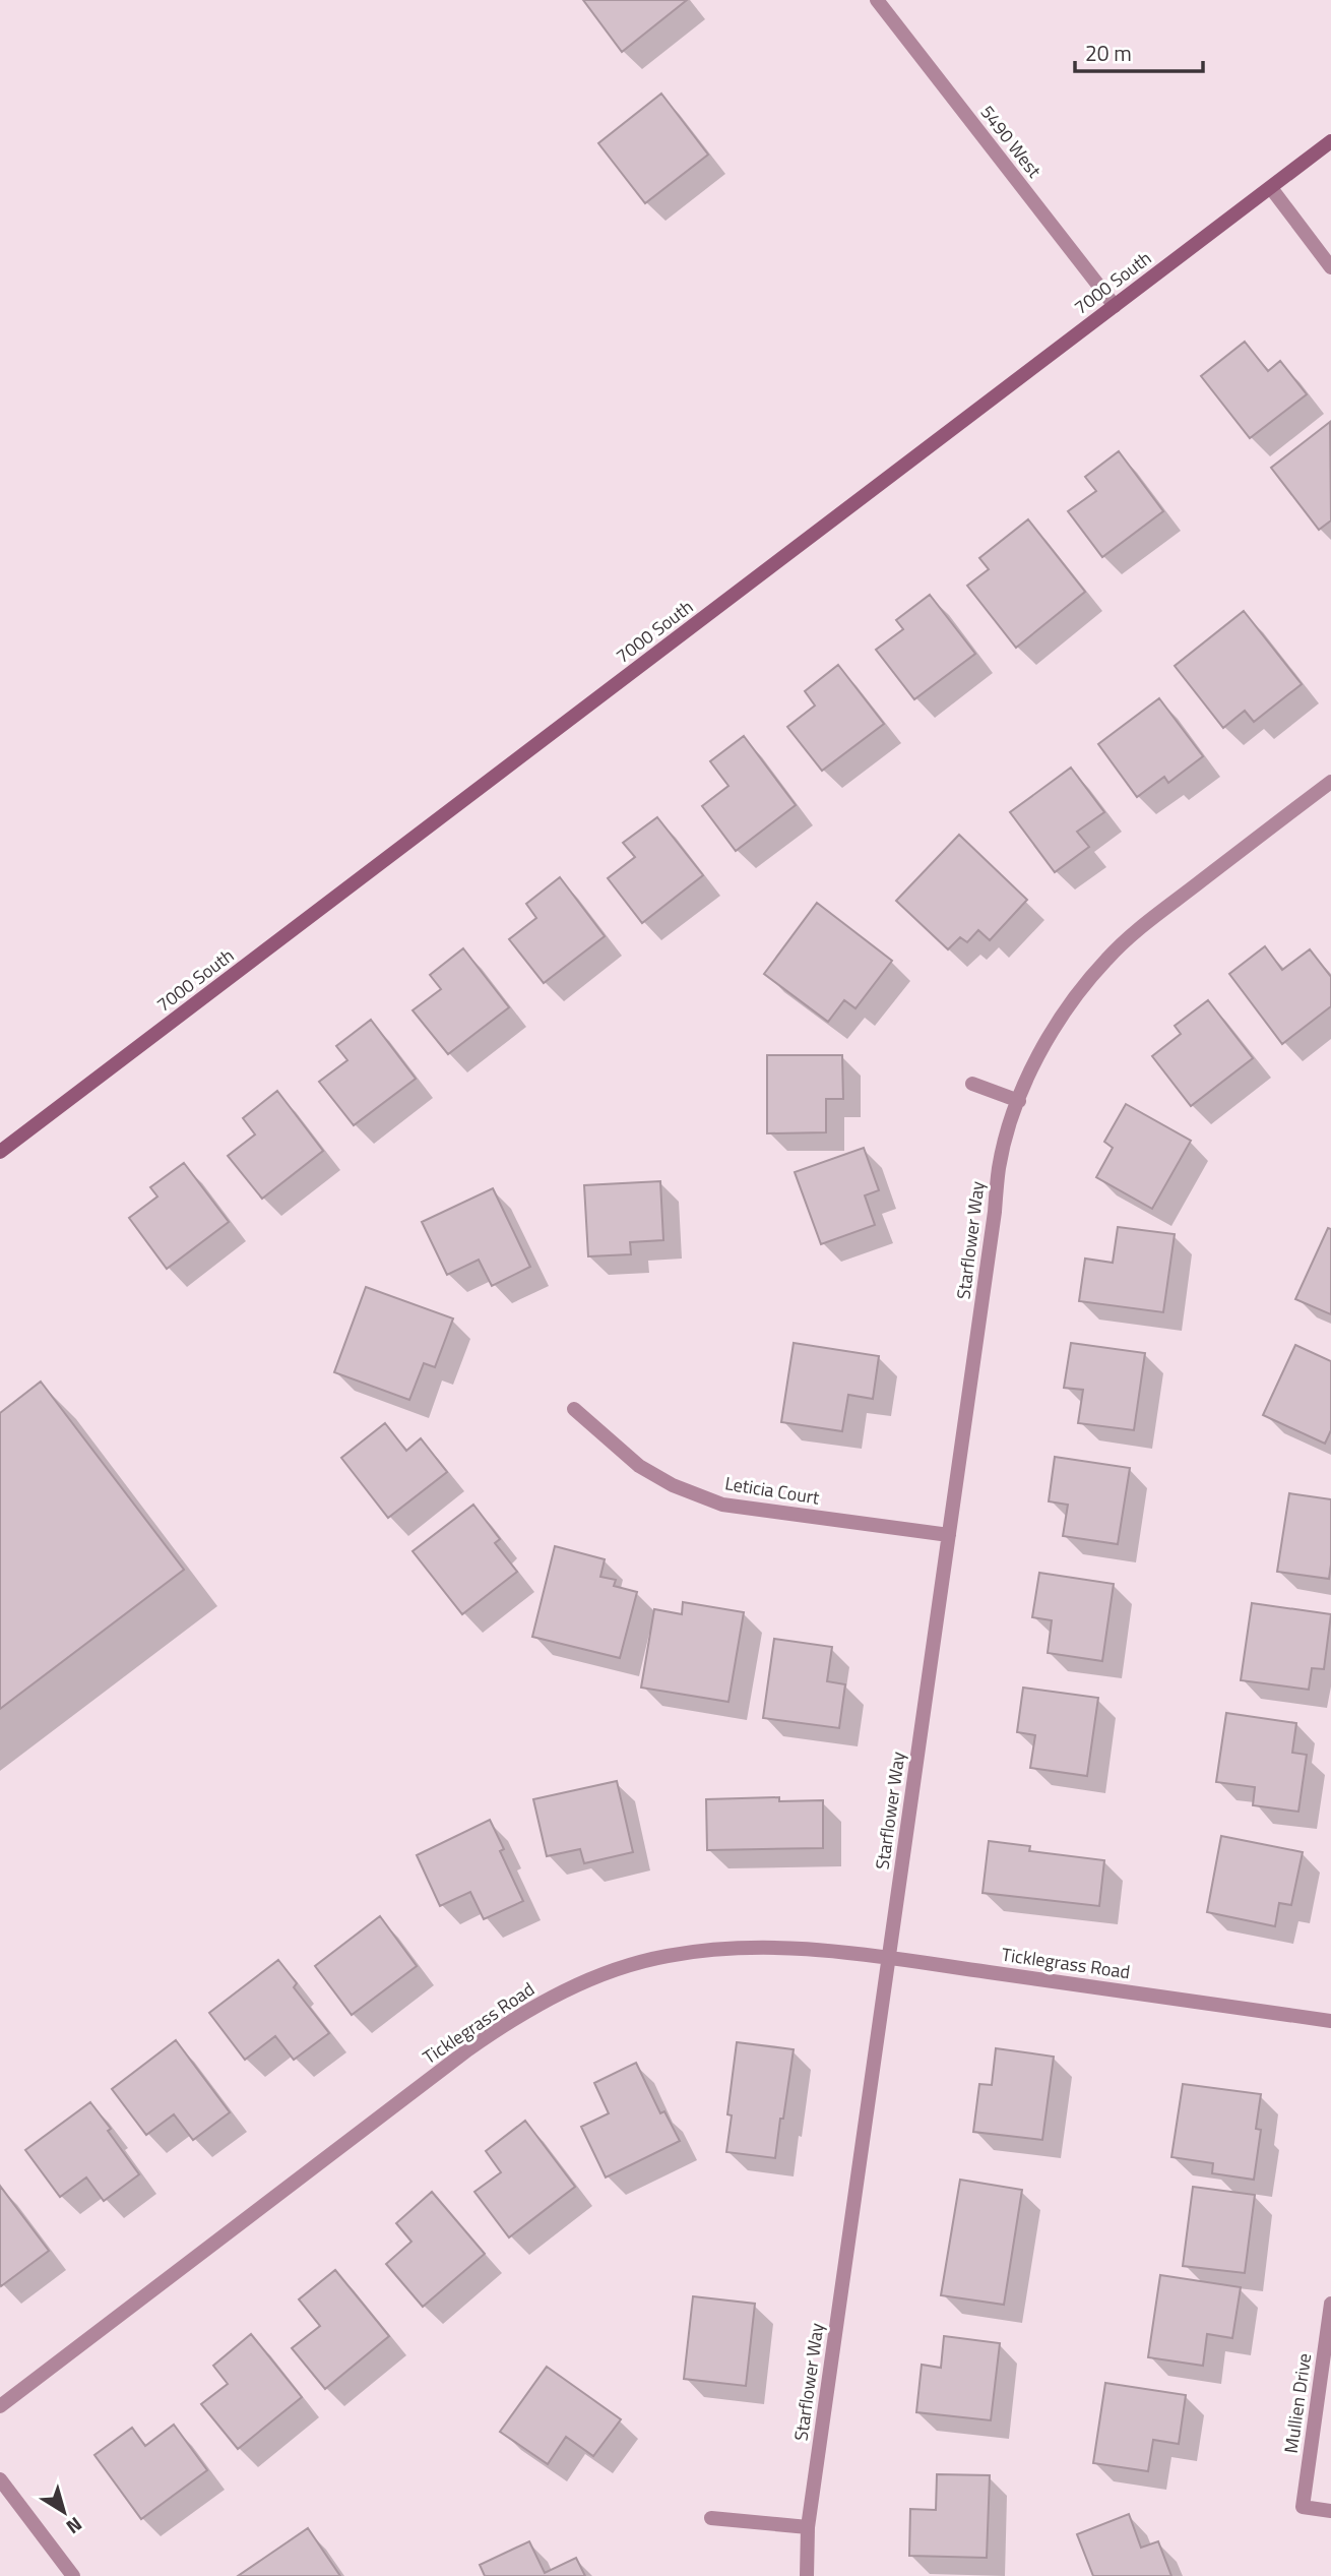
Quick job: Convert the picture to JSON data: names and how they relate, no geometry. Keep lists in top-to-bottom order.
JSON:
{
  "streets": {
    "street": [
      "5490 West",
      "7000 South",
      "Starflower Way",
      "Leticia Court",
      "Ticklegrass Road",
      "Mullien Drive"
    ]
  },
  "crossings": [
    ["5490 West", "7000 South"],
    ["Starflower Way", "Leticia Court"],
    ["Starflower Way", "Ticklegrass Road"]
  ],
  "scale_bar": "20 m",
  "north": "bottom right"
}
